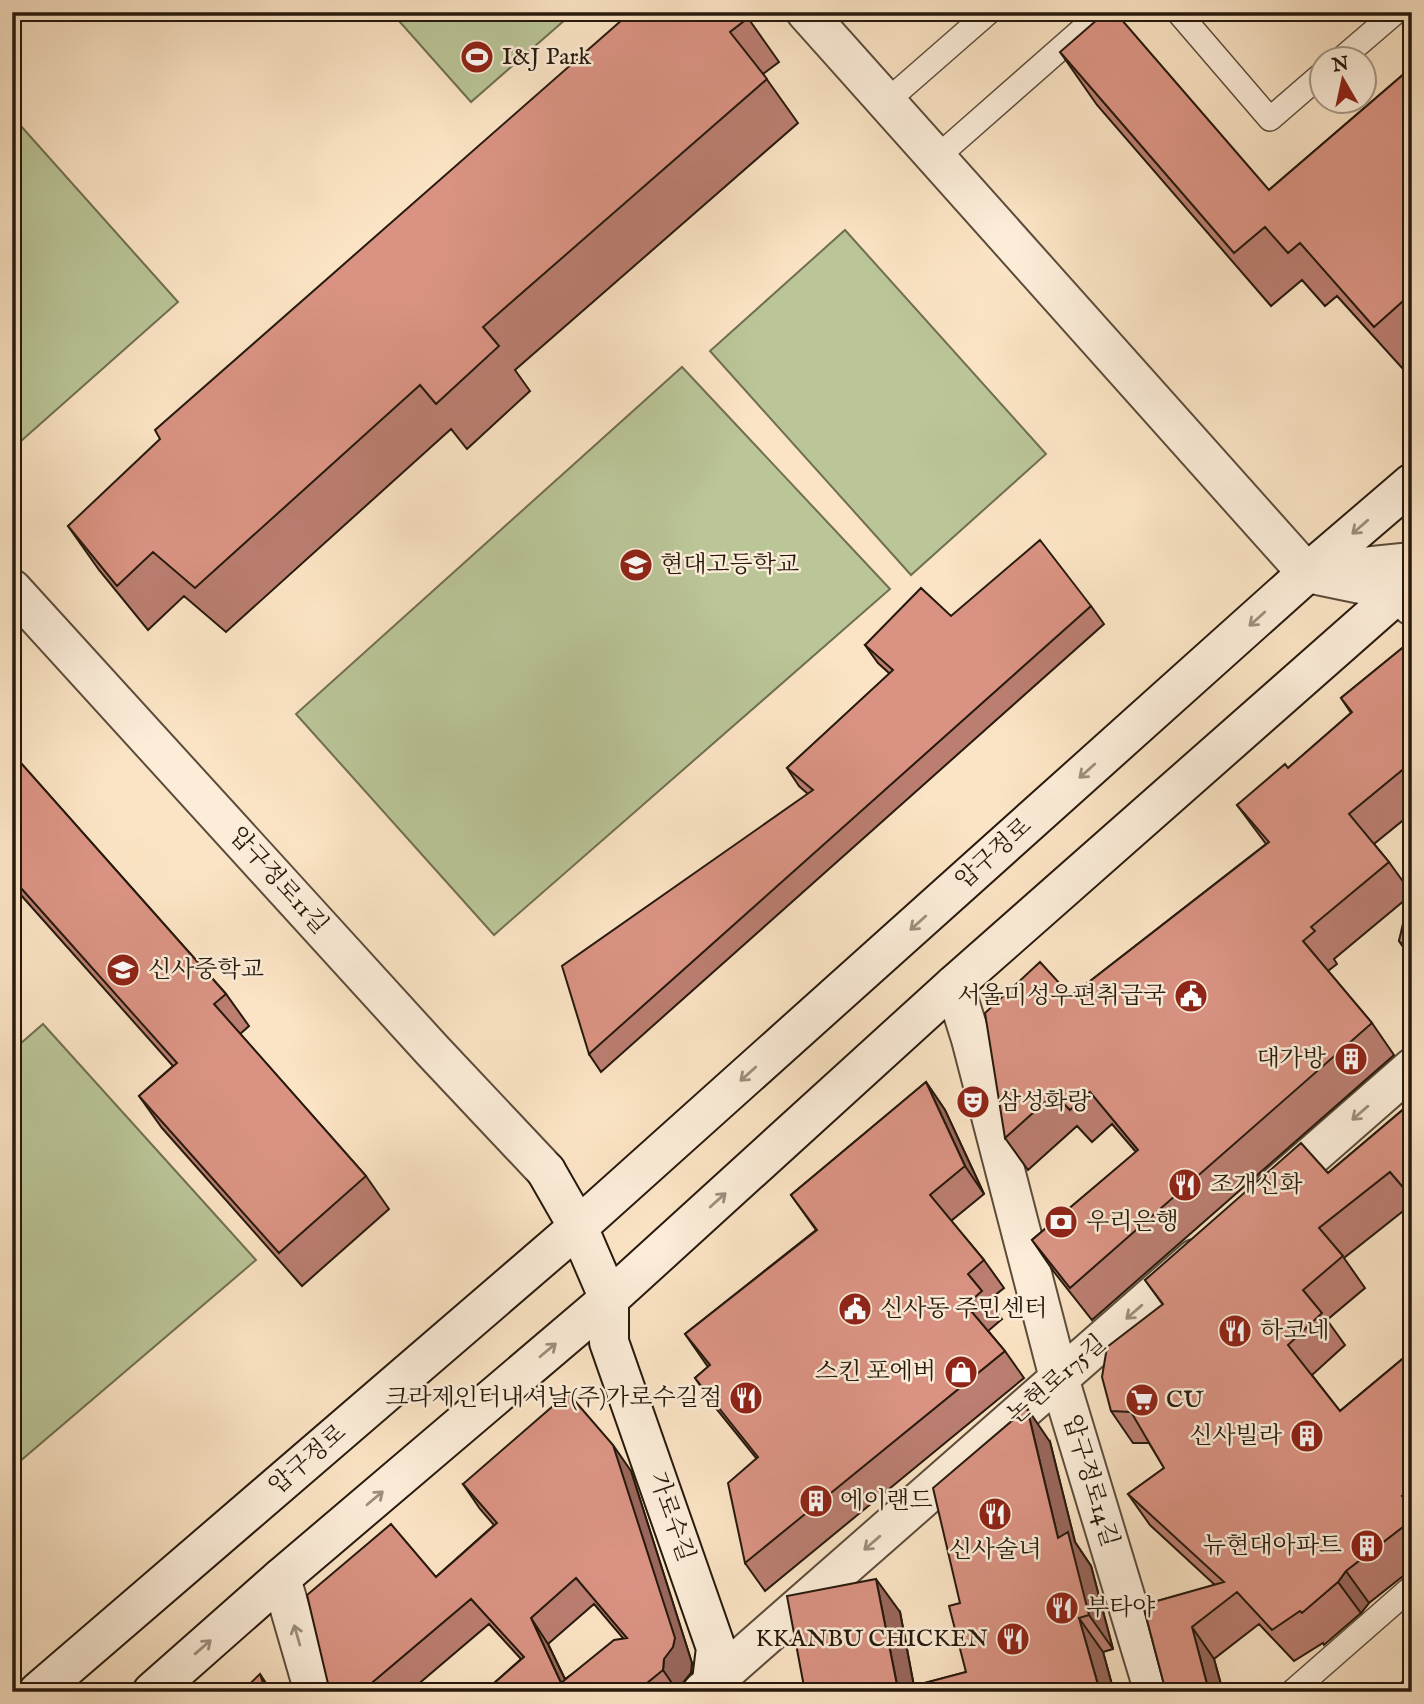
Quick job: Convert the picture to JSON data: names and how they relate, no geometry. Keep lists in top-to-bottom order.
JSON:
{
  "streets": {
    "street": [
      "압구정로",
      "압구정로11길",
      "논현로175길",
      "압구정로14길",
      "가로수길"
    ]
  },
  "crossings": [
    ["압구정로", "압구정로11길"],
    ["논현로175길", "압구정로14길"],
    ["논현로175길", "가로수길"]
  ],
  "one_way": ["논현로175길"],
  "places": {
    "sports": ["I&J Park"],
    "school or university": ["현대고등학교", "신사중학교"],
    "public building": ["서울미성우편취급국", "신사동 주민센터"],
    "building": [
      "대가방",
      "신사빌라",
      "에이랜드",
      "뉴현대아파트"
    ],
    "theatre": ["삼성화랑"],
    "restaurant": [
      "조개신화",
      "하코네",
      "크라제인터내셔날(주)가로수길점",
      "신사술녀",
      "부타야",
      "KKANBU CHICKEN"
    ],
    "bank": ["우리은행"],
    "shop": ["스킨 포에버"],
    "supermarket": ["CU"]
  },
  "north": "top"
}
